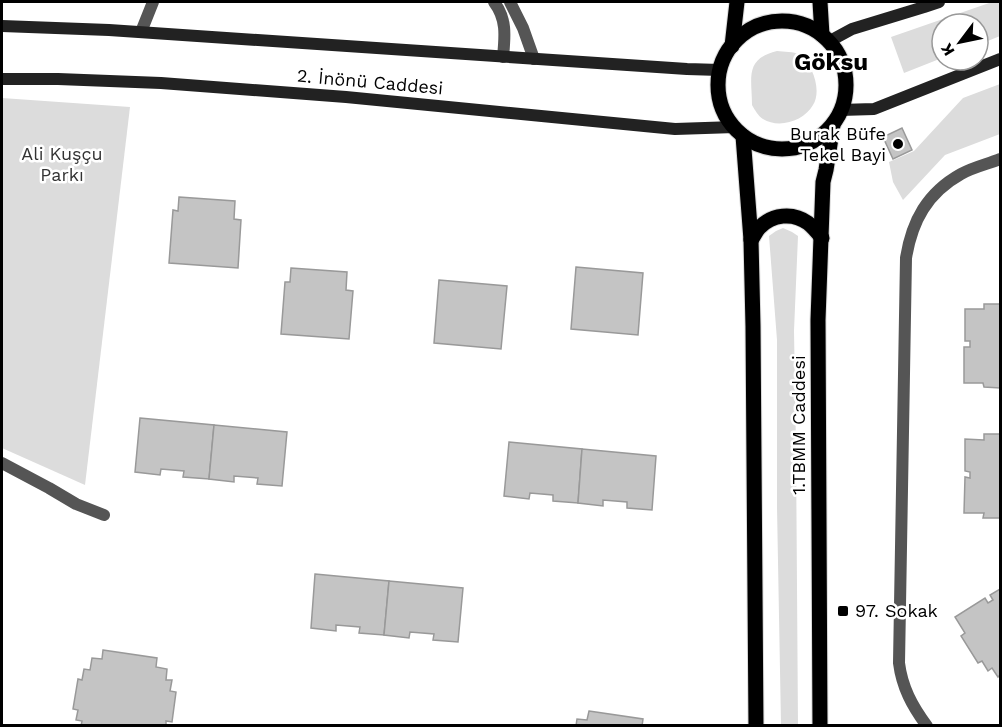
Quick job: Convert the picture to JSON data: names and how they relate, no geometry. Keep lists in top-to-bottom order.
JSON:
{
  "streets": {
    "main road": ["2. İnönü Caddesi", "1.TBMM Caddesi"]
  },
  "crossings": [
    ["2. İnönü Caddesi", "1.TBMM Caddesi"]
  ],
  "districts": ["Göksu"],
  "parks": ["Ali Kuşçu Parkı"],
  "places": {
    "other": ["Burak Büfe Tekel Bayi"],
    "transit": ["97. Sokak"]
  },
  "north": "bottom left"
}
